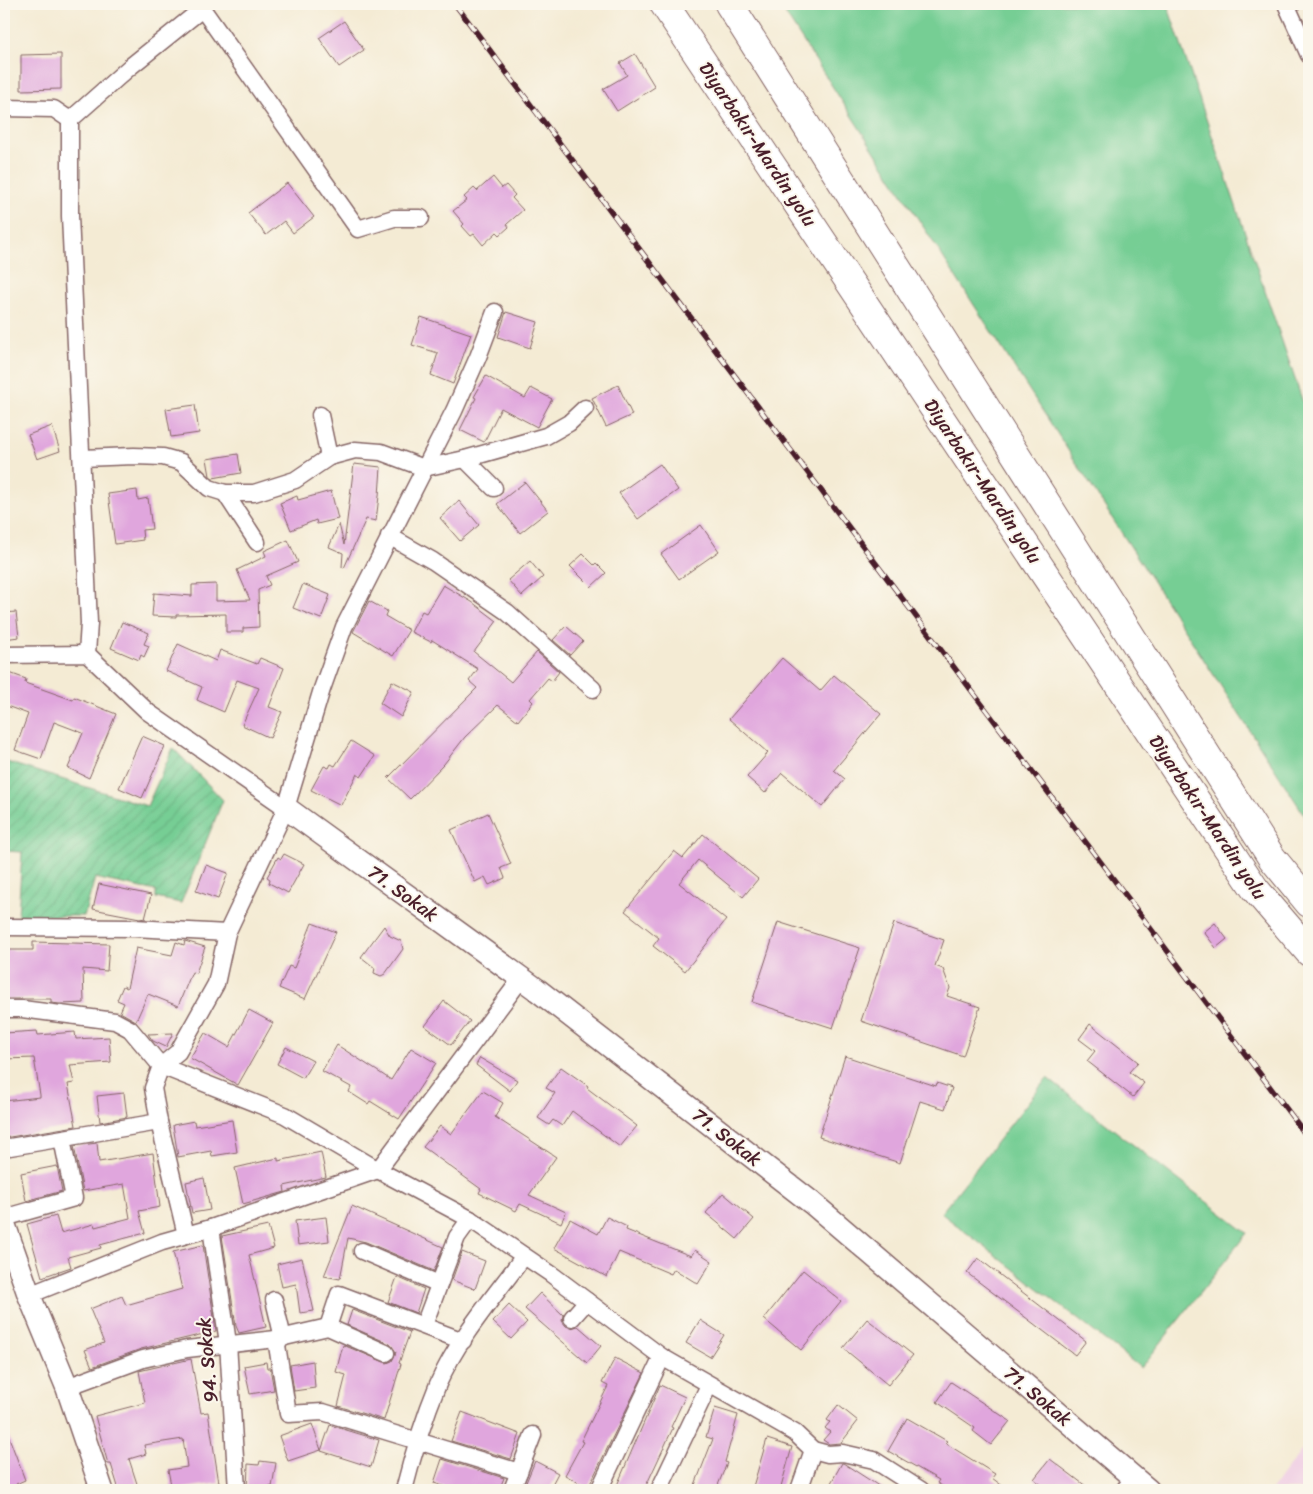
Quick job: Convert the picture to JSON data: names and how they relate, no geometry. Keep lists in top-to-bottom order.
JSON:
{
  "streets": {
    "highway": ["Diyarbakır-Mardin yolu"],
    "street": ["71. Sokak", "94. Sokak"]
  }
}
